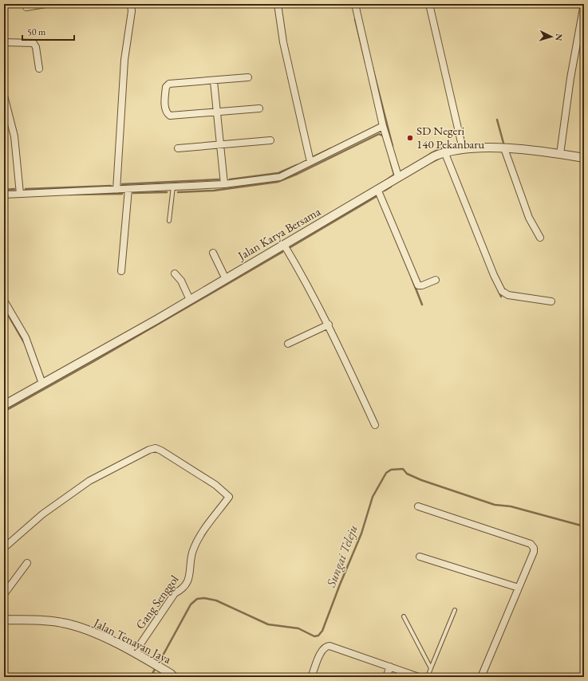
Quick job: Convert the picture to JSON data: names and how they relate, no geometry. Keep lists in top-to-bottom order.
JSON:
{
  "streets": {
    "street": ["Jalan Karya Bersama", "Gang Senggol", "Jalan Tenayan Jaya"]
  },
  "crossings": [
    ["Gang Senggol", "Jalan Tenayan Jaya"]
  ],
  "water": ["Sungai Teleju"],
  "places": ["SD Negeri 140 Pekanbaru"],
  "scale_bar": "50 m",
  "north": "right"
}
